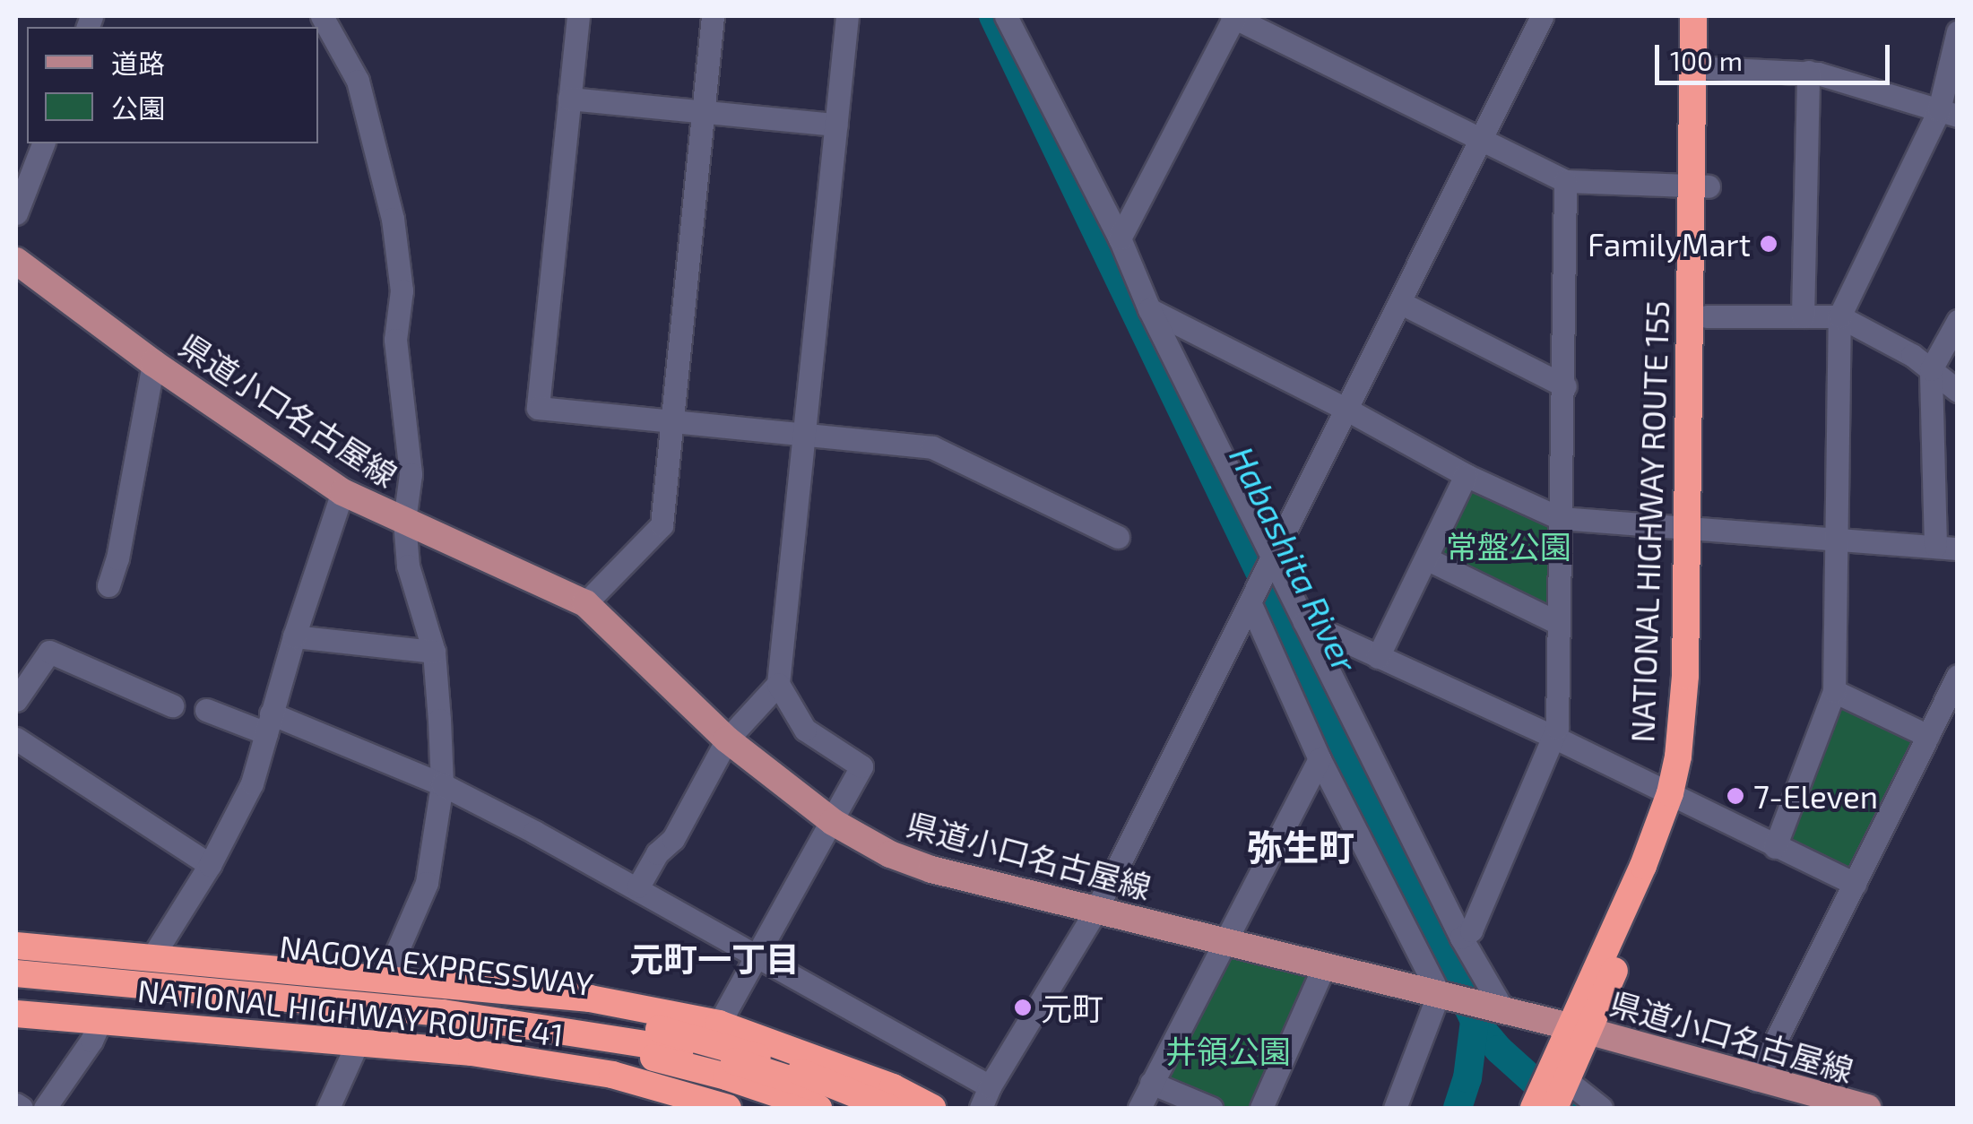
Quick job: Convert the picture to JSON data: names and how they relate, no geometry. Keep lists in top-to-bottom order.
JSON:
{
  "streets": {
    "highway": ["NATIONAL HIGHWAY ROUTE 155", "NAGOYA EXPRESSWAY", "NATIONAL HIGHWAY ROUTE 41"],
    "main road": ["県道小口名古屋線"]
  },
  "crossings": [
    ["県道小口名古屋線", "NATIONAL HIGHWAY ROUTE 155"]
  ],
  "districts": ["弥生町", "元町一丁目"],
  "water": ["Habashita River"],
  "parks": ["常盤公園", "井領公園"],
  "places": ["FamilyMart", "7-Eleven", "元町"],
  "legend": ["道路", "公園"],
  "scale_bar": "100 m"
}
